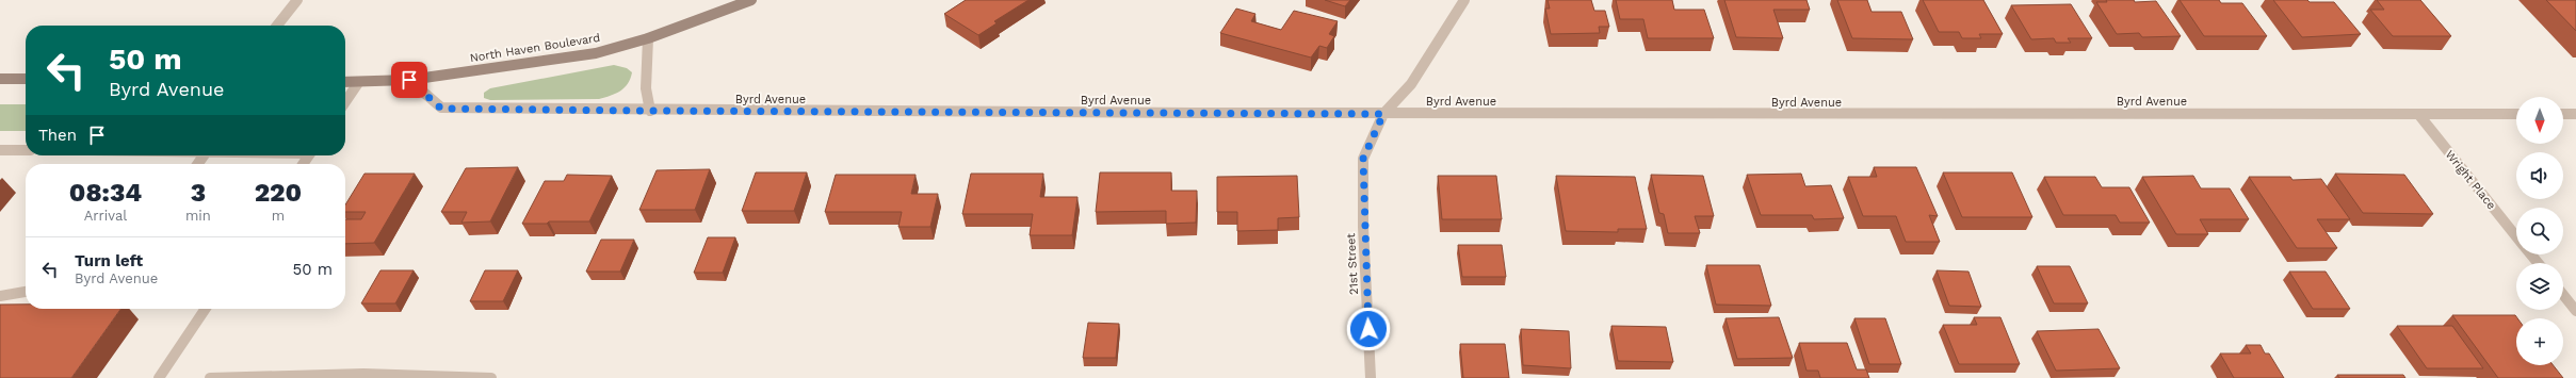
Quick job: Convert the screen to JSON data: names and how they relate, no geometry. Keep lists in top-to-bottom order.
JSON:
{
  "streets": {
    "street": [
      "North Haven Boulevard",
      "Byrd Avenue",
      "Wright Place",
      "21st Street"
    ]
  },
  "crossings": [
    ["North Haven Boulevard", "Byrd Avenue"],
    ["Byrd Avenue", "Wright Place"],
    ["Byrd Avenue", "21st Street"]
  ],
  "north": "bottom",
  "page": {
    "turn": ["50 m", "Byrd Avenue"],
    "map_buttons": "+",
    "then": "Then",
    "eta": [
      "08:34",
      "Arrival",
      "3",
      "min",
      "220",
      "m"
    ],
    "list": [
      {
        "name": "Turn left",
        "note": "Byrd Avenue",
        "value": "50 m"
      }
    ]
  }
}
